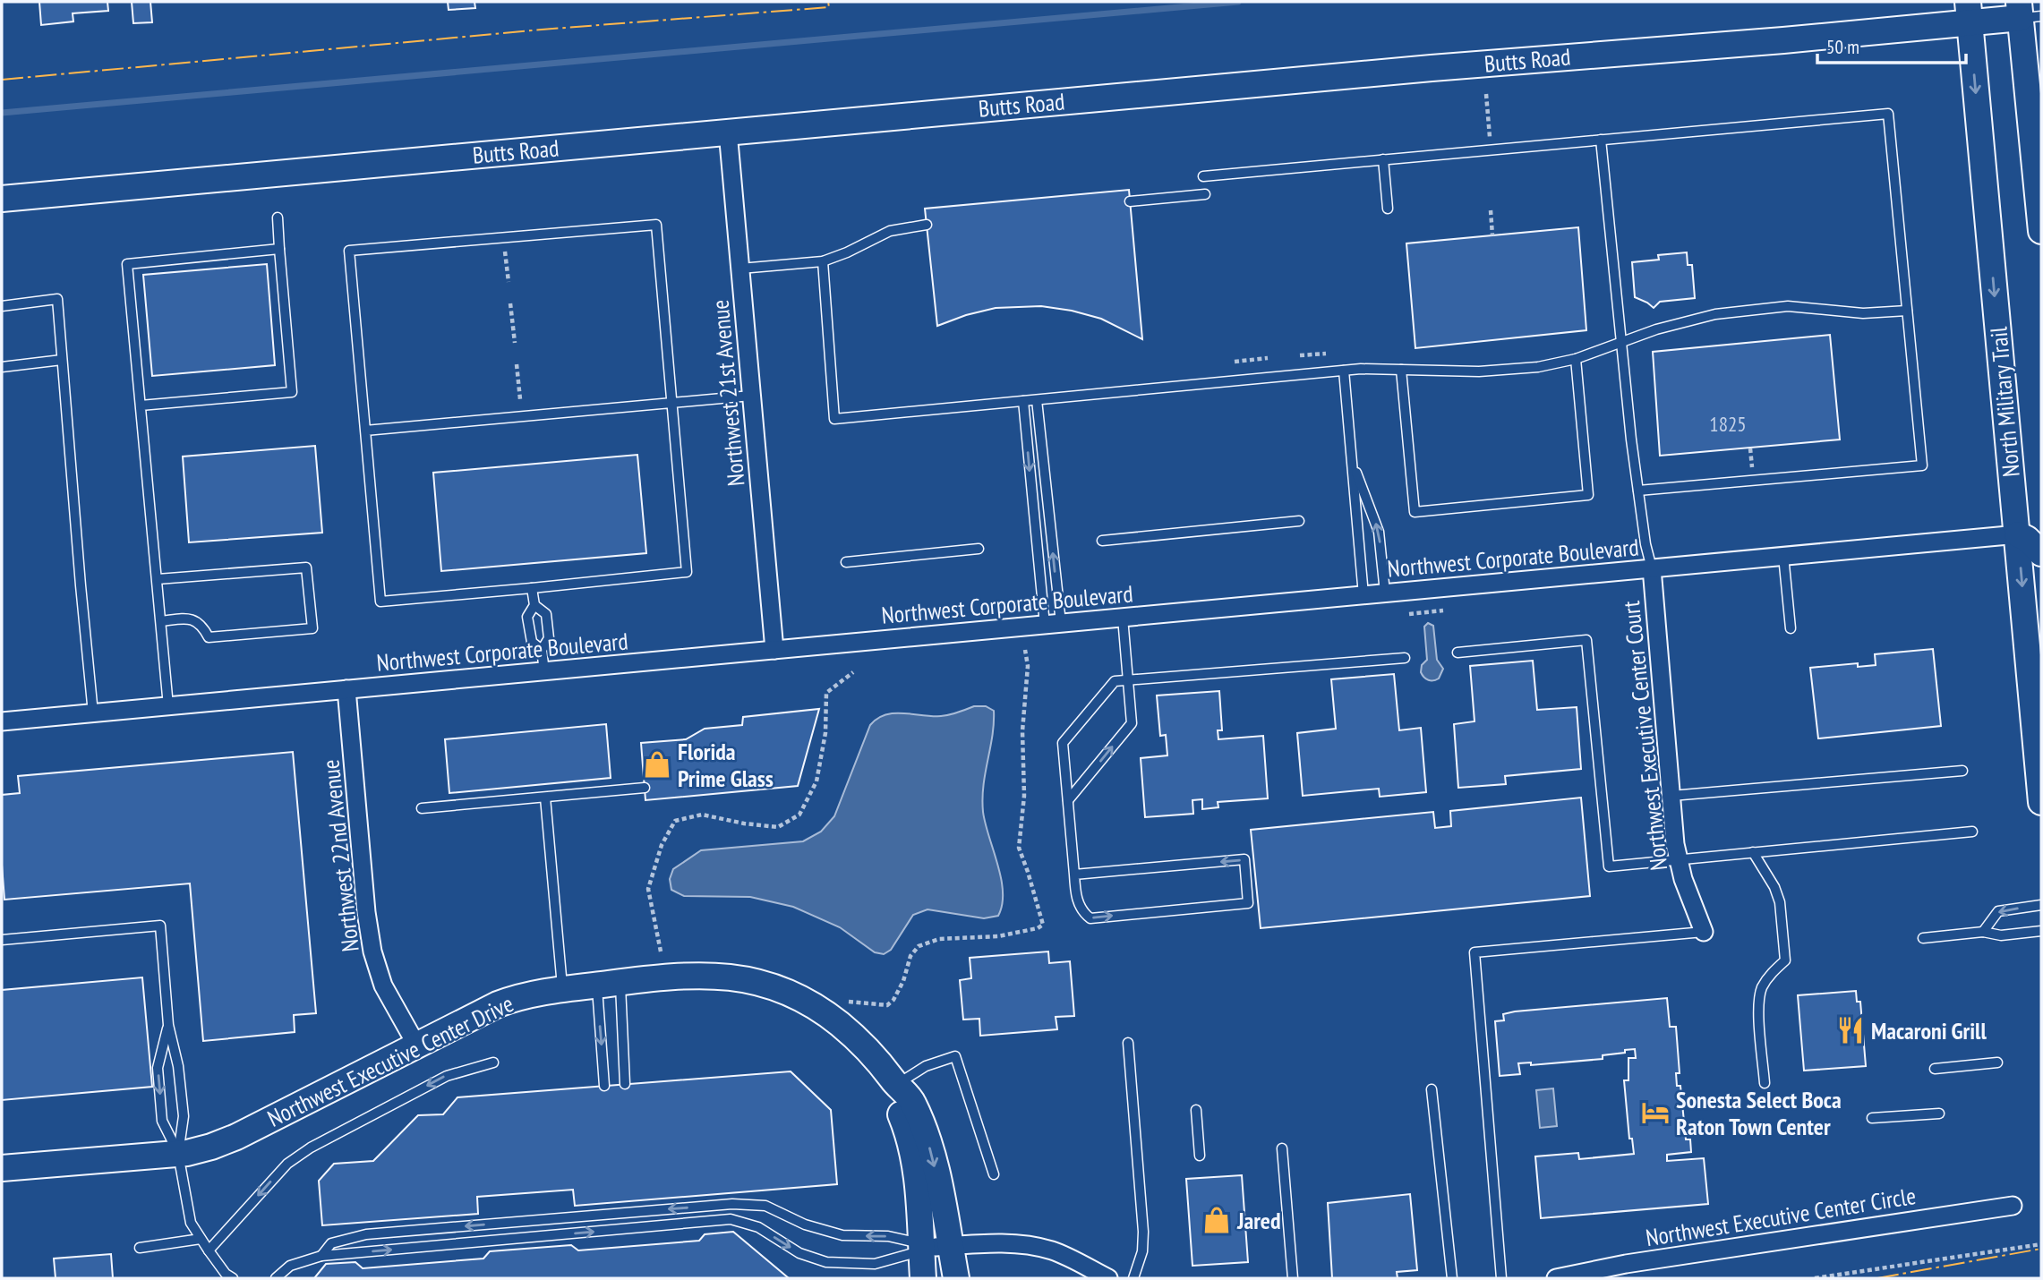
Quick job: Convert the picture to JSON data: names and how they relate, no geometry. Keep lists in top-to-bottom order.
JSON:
{
  "streets": {
    "street": [
      "Butts Road",
      "Northwest 21st Avenue",
      "North Military Trail",
      "Northwest Corporate Boulevard",
      "Northwest Executive Center Court",
      "Northwest 22nd Avenue",
      "Northwest Executive Center Drive",
      "Northwest Executive Center Circle"
    ]
  },
  "crossings": [
    ["Butts Road", "Northwest 21st Avenue"],
    ["Butts Road", "North Military Trail"],
    ["Northwest 21st Avenue", "Northwest Corporate Boulevard"],
    ["North Military Trail", "Northwest Corporate Boulevard"],
    ["Northwest Corporate Boulevard", "Northwest Executive Center Court"],
    ["Northwest Corporate Boulevard", "Northwest 22nd Avenue"],
    ["Northwest 22nd Avenue", "Northwest Executive Center Drive"]
  ],
  "one_way": ["North Military Trail"],
  "places": {
    "shop": ["Florida Prime Glass", "Jared"],
    "restaurant": ["Macaroni Grill"],
    "hotel": ["Sonesta Select Boca Raton Town Center"]
  },
  "house_numbers": ["1825"],
  "scale_bar": "50 m"
}
